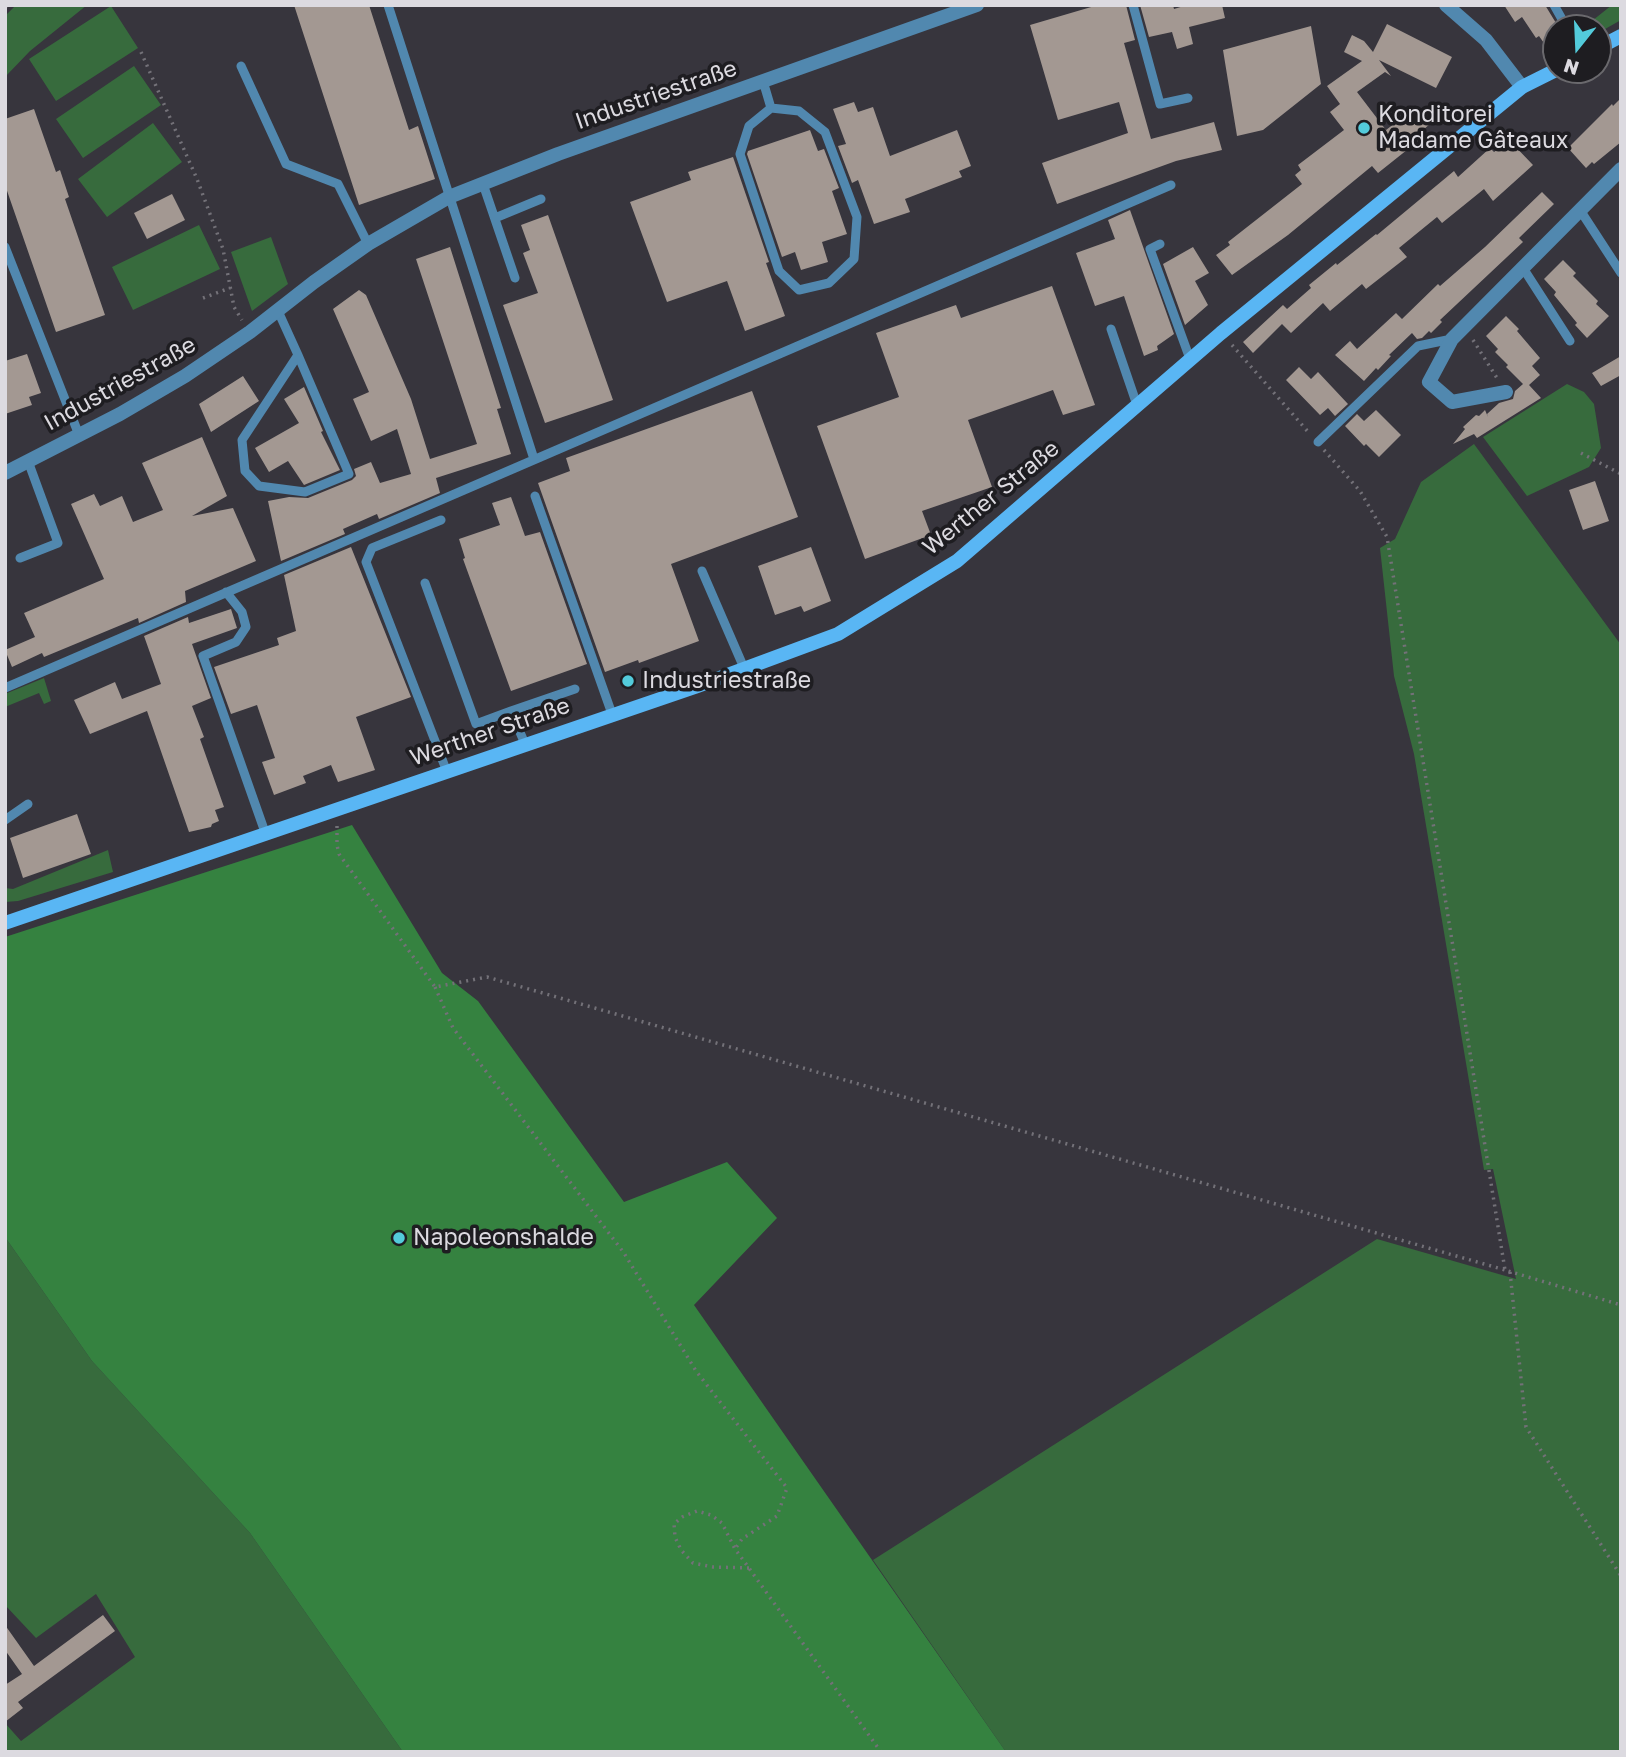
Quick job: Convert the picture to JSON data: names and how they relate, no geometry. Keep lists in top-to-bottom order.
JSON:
{
  "streets": {
    "street": ["Industriestraße", "Werther Straße"]
  },
  "places": ["Konditorei Madame Gâteaux", "Industriestraße", "Napoleonshalde"],
  "north": "bottom"
}
